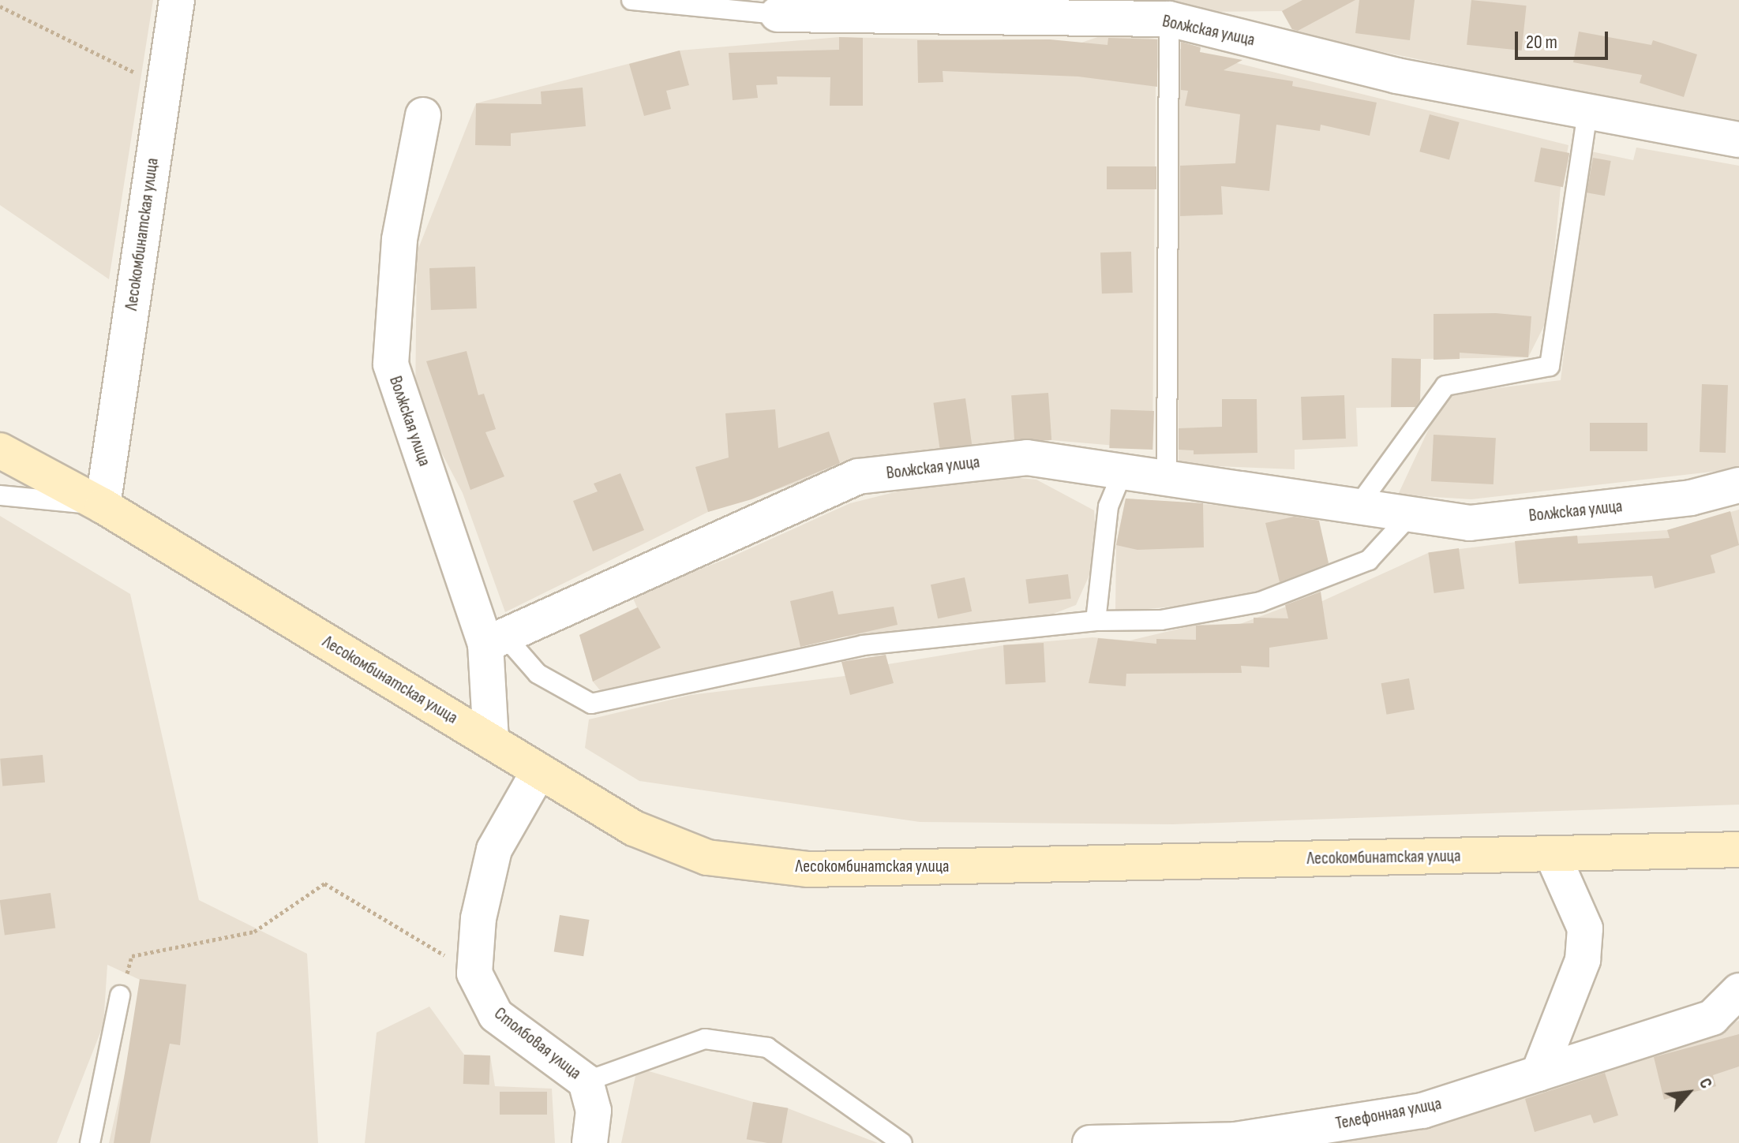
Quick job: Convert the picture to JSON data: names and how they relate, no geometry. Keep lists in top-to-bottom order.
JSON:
{
  "streets": {
    "street": [
      "Волжская улица",
      "Лесокомбинатская улица",
      "Столбовая улица",
      "Телефонная улица"
    ]
  },
  "crossings": [
    ["Волжская улица", "Лесокомбинатская улица"]
  ],
  "scale_bar": "20 m",
  "north": "top right"
}
